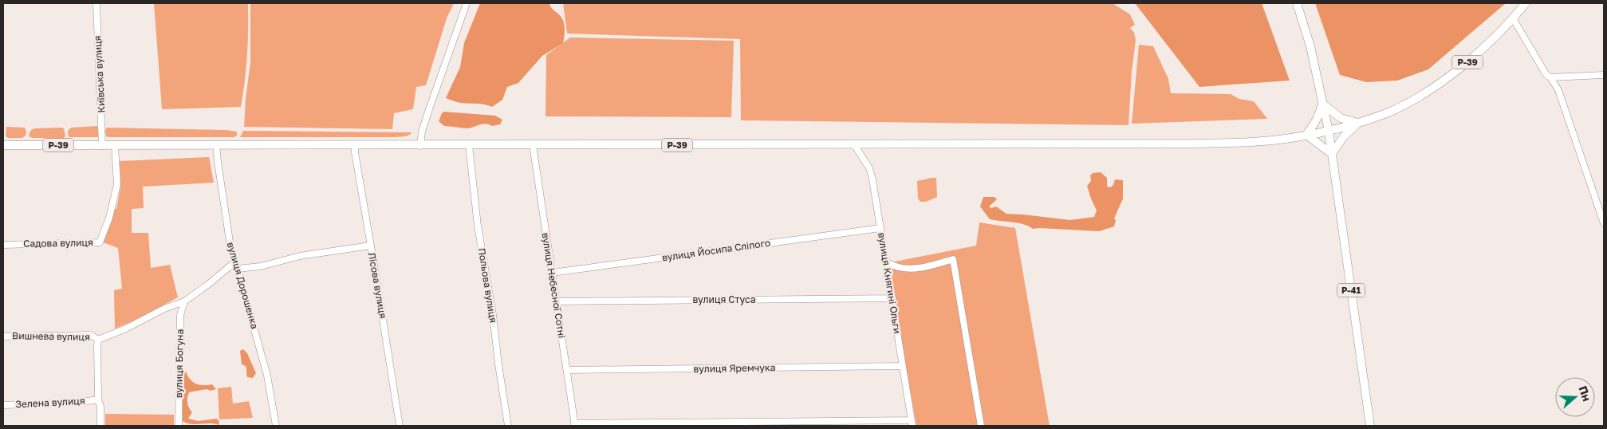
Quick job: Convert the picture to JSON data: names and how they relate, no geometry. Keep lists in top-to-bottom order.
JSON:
{
  "streets": {
    "main road": ["Р-39", "Р-41"],
    "street": [
      "Київська вулиця",
      "Садова вулиця",
      "вулиця Йосипа Сліпого",
      "вулиця Княгині Ольги",
      "вулиця Дорошенка",
      "Лісова вулиця",
      "Польова вулиця",
      "вулиця Небесної Сотні",
      "вулиця Стуса",
      "Вишнева вулиця",
      "вулиця Богуна",
      "вулиця Яремчука",
      "Зелена вулиця"
    ]
  },
  "crossings": [
    ["Р-39", "Київська вулиця"],
    ["Р-39", "Садова вулиця"],
    ["Р-39", "вулиця Княгині Ольги"],
    ["Р-39", "вулиця Дорошенка"],
    ["Р-39", "Лісова вулиця"],
    ["Р-39", "Польова вулиця"],
    ["Р-39", "вулиця Небесної Сотні"],
    ["Р-39", "Р-41"],
    ["вулиця Йосипа Сліпого", "вулиця Княгині Ольги"],
    ["вулиця Йосипа Сліпого", "вулиця Небесної Сотні"],
    ["вулиця Княгині Ольги", "вулиця Стуса"],
    ["вулиця Княгині Ольги", "вулиця Яремчука"],
    ["вулиця Небесної Сотні", "вулиця Стуса"],
    ["вулиця Небесної Сотні", "вулиця Яремчука"]
  ],
  "north": "right"
}
